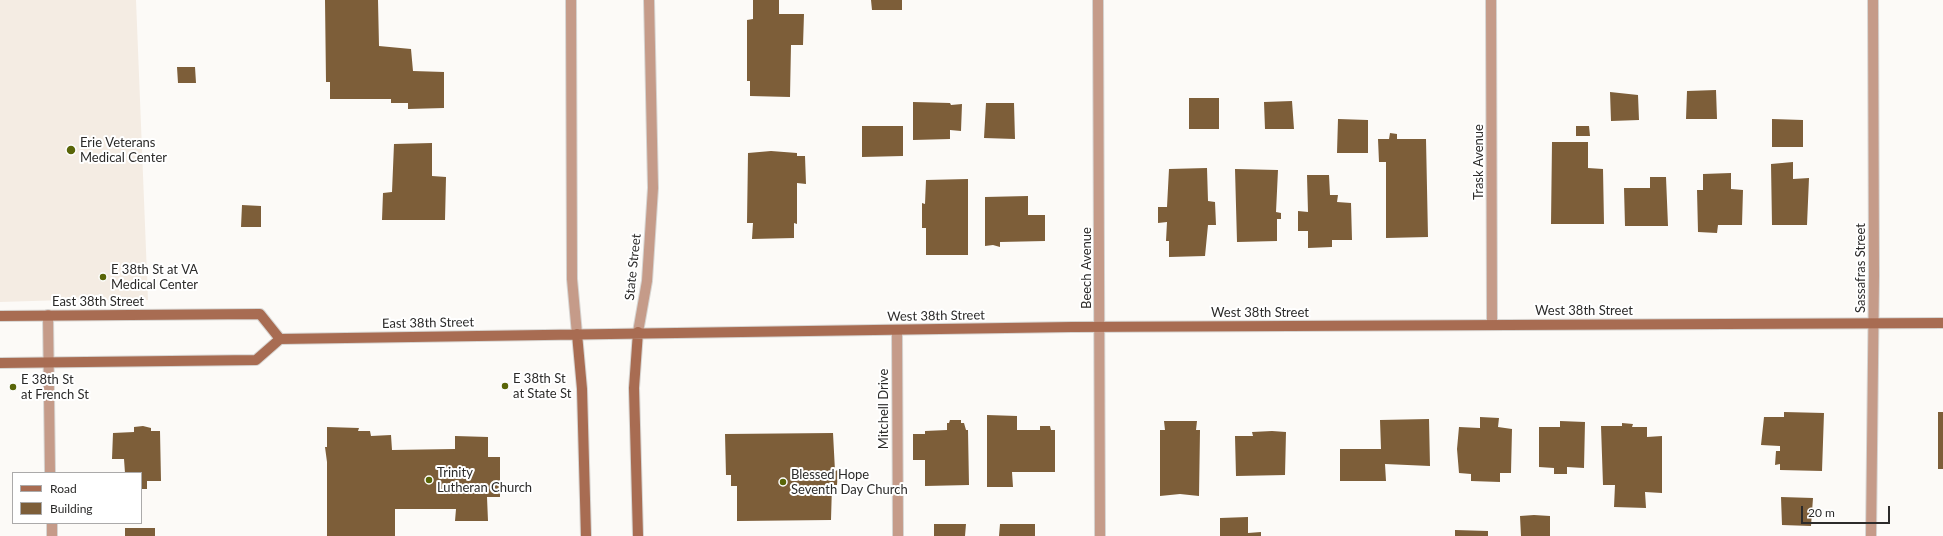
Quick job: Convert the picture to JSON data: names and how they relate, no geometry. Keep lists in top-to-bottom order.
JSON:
{
  "streets": {
    "main road": ["State Street", "East 38th Street", "West 38th Street"],
    "street": [
      "Trask Avenue",
      "Beech Avenue",
      "Sassafras Street",
      "Mitchell Drive"
    ]
  },
  "crossings": [
    ["Trask Avenue", "West 38th Street"],
    ["State Street", "West 38th Street"],
    ["Beech Avenue", "West 38th Street"],
    ["Sassafras Street", "West 38th Street"],
    ["East 38th Street", "West 38th Street"],
    ["West 38th Street", "Mitchell Drive"]
  ],
  "places": [
    "Erie Veterans Medical Center",
    "E 38th St at VA Medical Center",
    "E 38th St at State St",
    "E 38th St at French St",
    "Trinity Lutheran Church",
    "Blessed Hope Seventh Day Church"
  ],
  "legend": ["Road", "Building"],
  "scale_bar": "20 m"
}
